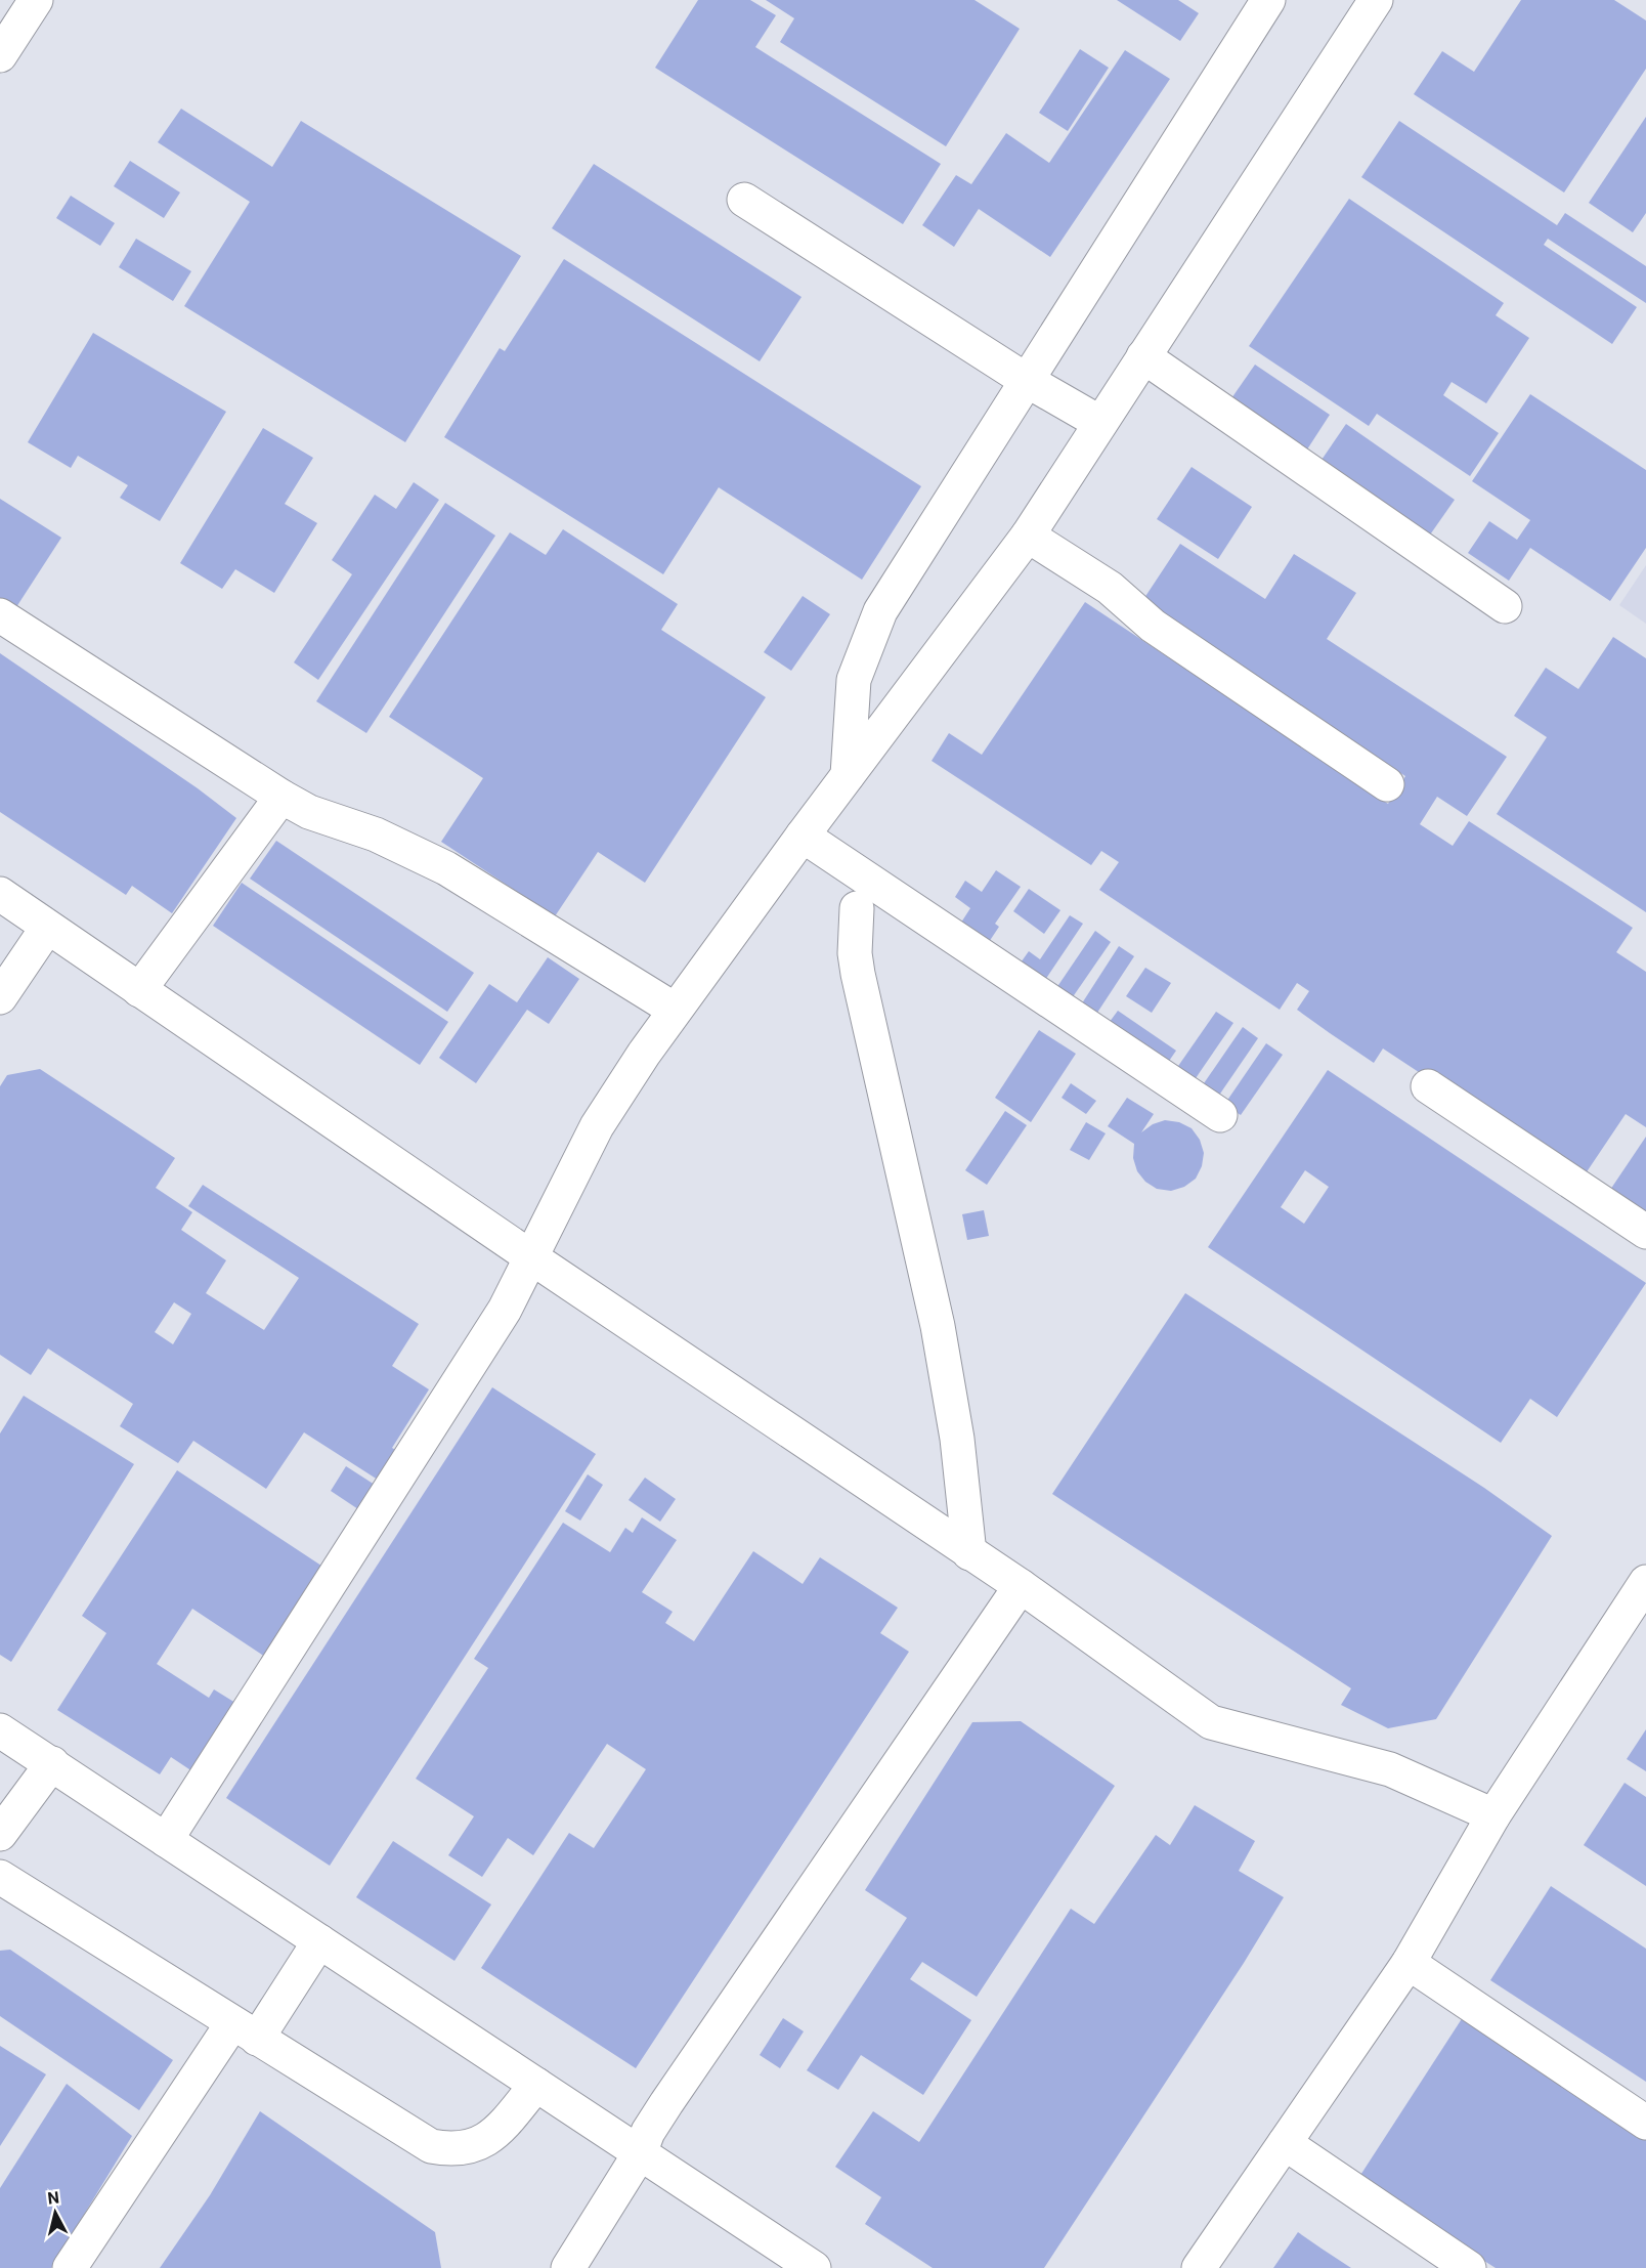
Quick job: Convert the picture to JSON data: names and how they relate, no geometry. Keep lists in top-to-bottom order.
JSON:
{
  "north": "top"
}
